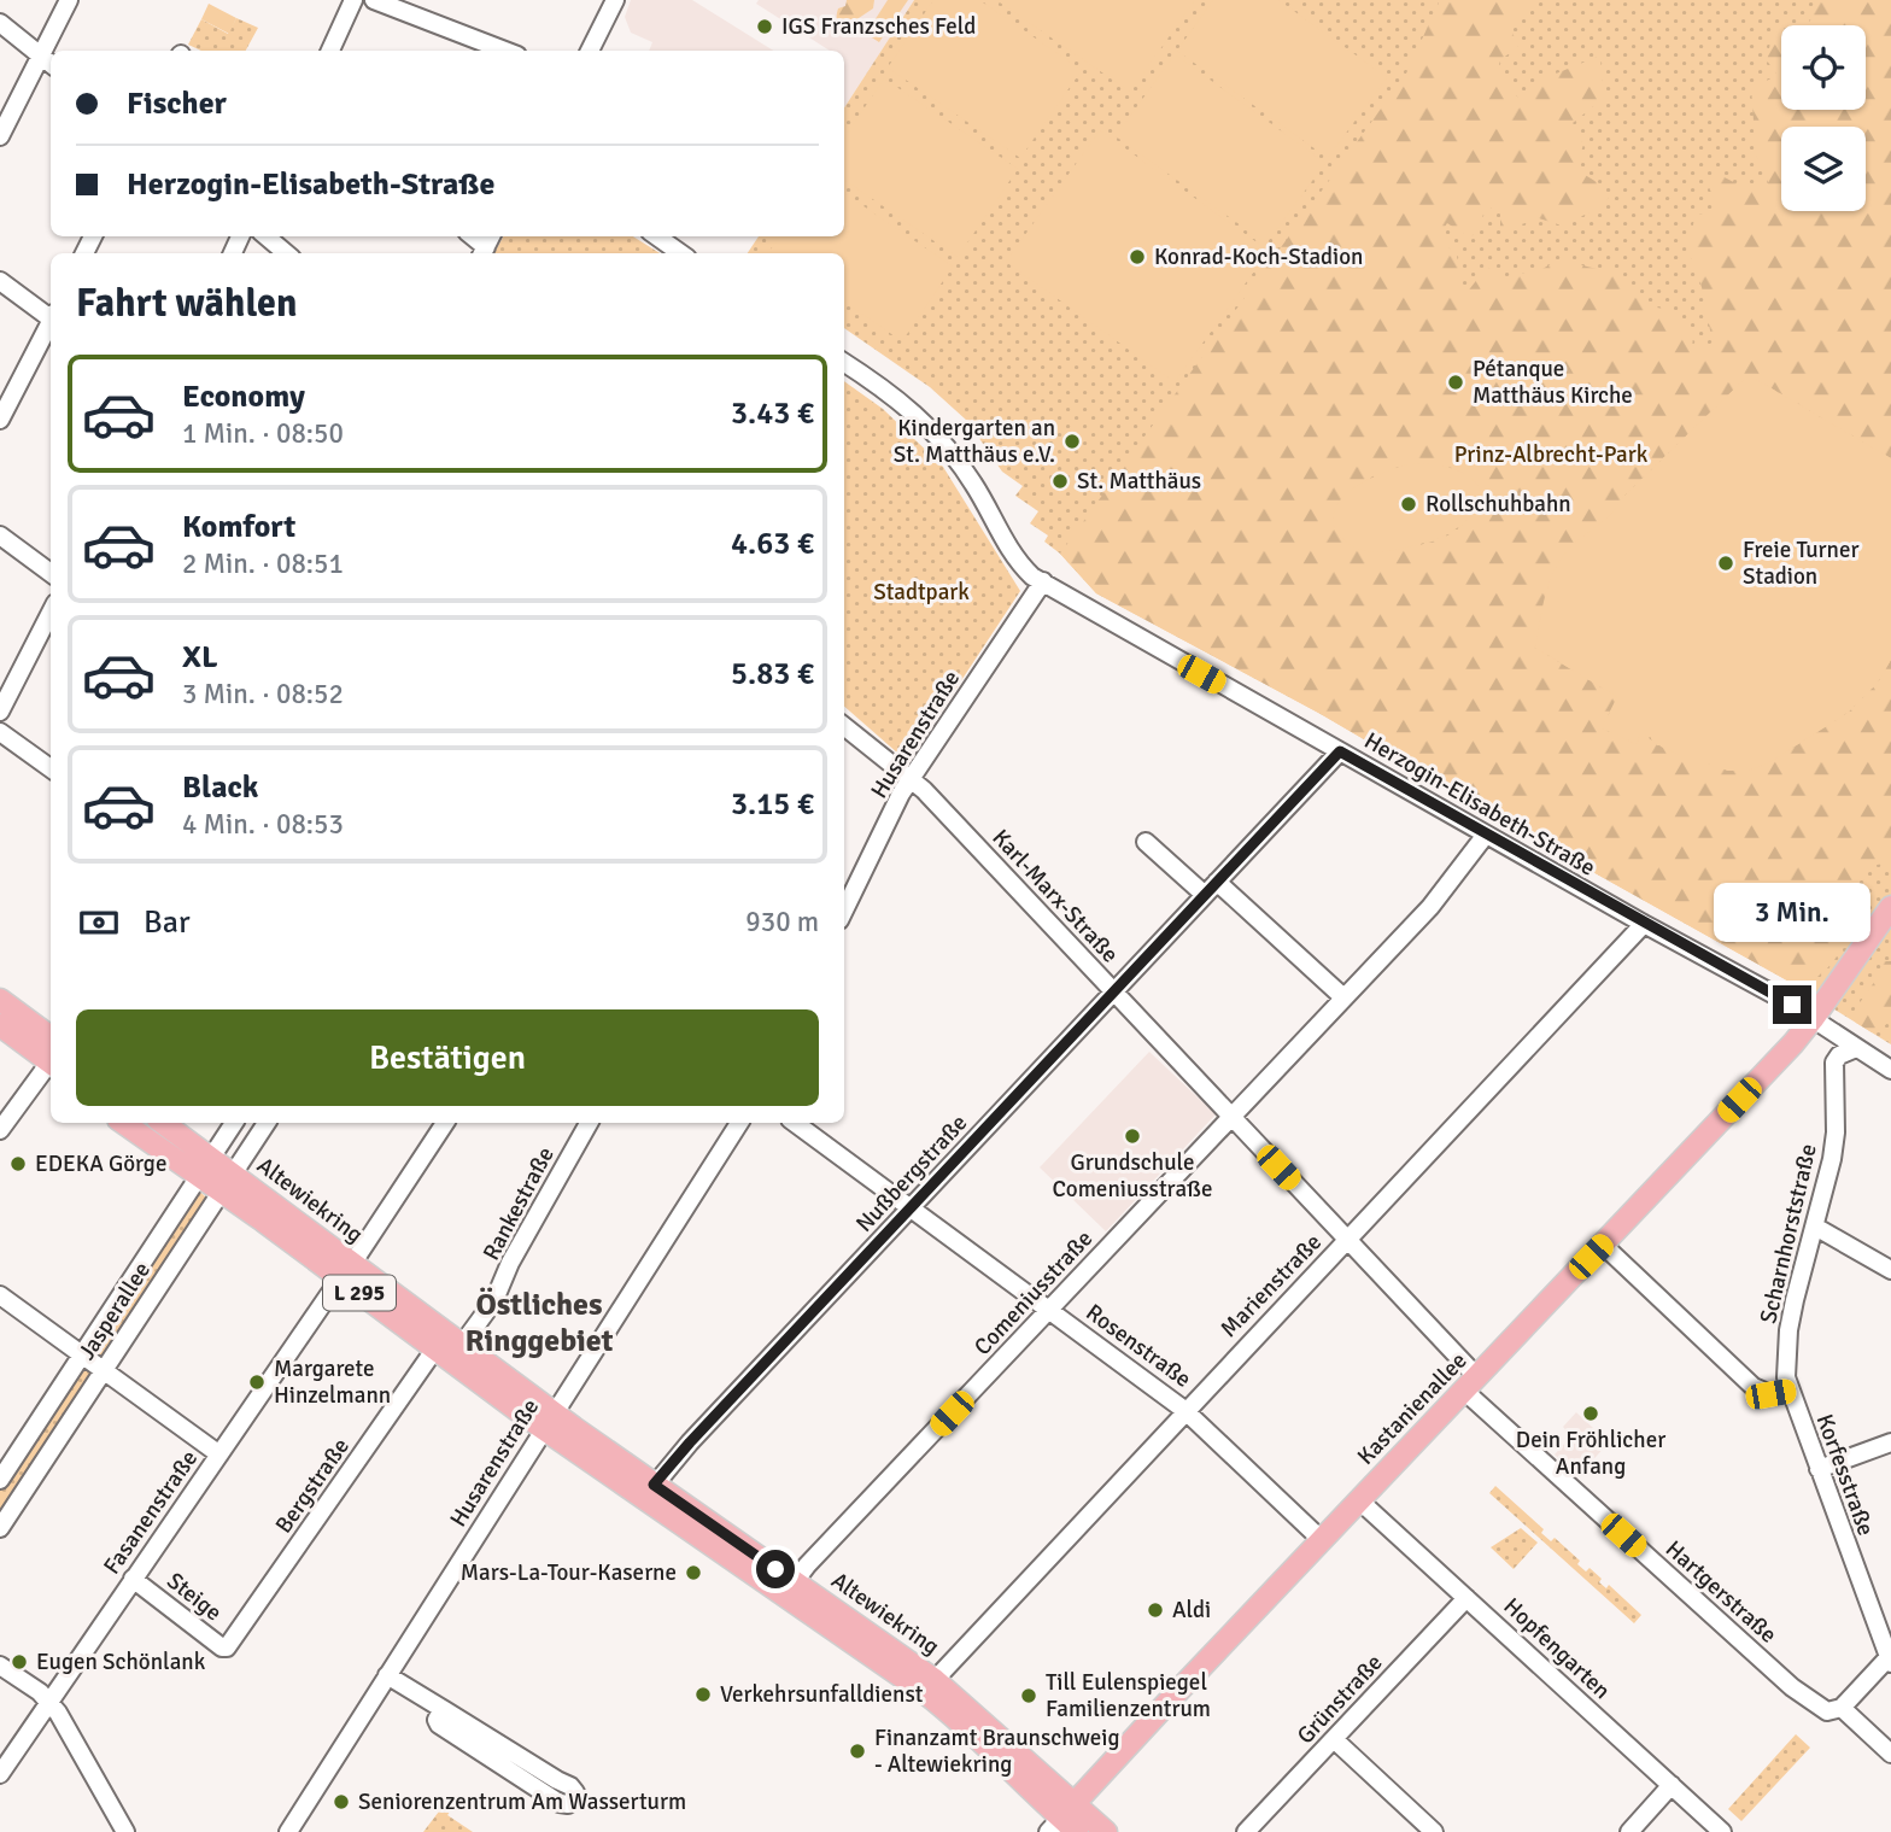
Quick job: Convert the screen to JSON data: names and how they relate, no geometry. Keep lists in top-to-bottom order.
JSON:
{
  "streets": {
    "main road": ["Altewiekring", "L 295", "Kastanienallee"],
    "street": [
      "Husarenstraße",
      "Herzogin-Elisabeth-Straße",
      "Karl-Marx-Straße",
      "Nußbergstraße",
      "Rankestraße",
      "Scharnhorststraße",
      "Marienstraße",
      "Comeniusstraße",
      "Jasperallee",
      "Rosenstraße",
      "Korfesstraße",
      "Bergstraße",
      "Fasanenstraße",
      "Hartgerstraße",
      "Steige",
      "Hopfengarten",
      "Grünstraße"
    ]
  },
  "crossings": [
    ["Husarenstraße", "Herzogin-Elisabeth-Straße"],
    ["Husarenstraße", "Karl-Marx-Straße"],
    ["Husarenstraße", "Altewiekring"],
    ["Herzogin-Elisabeth-Straße", "Nußbergstraße"],
    ["Herzogin-Elisabeth-Straße", "Scharnhorststraße"],
    ["Herzogin-Elisabeth-Straße", "Marienstraße"],
    ["Herzogin-Elisabeth-Straße", "Comeniusstraße"],
    ["Herzogin-Elisabeth-Straße", "Kastanienallee"],
    ["Karl-Marx-Straße", "Nußbergstraße"],
    ["Karl-Marx-Straße", "Marienstraße"],
    ["Karl-Marx-Straße", "Comeniusstraße"],
    ["Karl-Marx-Straße", "Kastanienallee"],
    ["Karl-Marx-Straße", "Hartgerstraße"],
    ["Nußbergstraße", "Altewiekring"],
    ["Nußbergstraße", "Rosenstraße"],
    ["Altewiekring", "Rankestraße"],
    ["Altewiekring", "Marienstraße"],
    ["Altewiekring", "L 295"],
    ["Altewiekring", "Comeniusstraße"],
    ["Altewiekring", "Jasperallee"],
    ["Altewiekring", "Kastanienallee"],
    ["Altewiekring", "Bergstraße"],
    ["Altewiekring", "Fasanenstraße"],
    ["Scharnhorststraße", "Korfesstraße"],
    ["Marienstraße", "Rosenstraße"],
    ["L 295", "Jasperallee"],
    ["Comeniusstraße", "Rosenstraße"],
    ["Rosenstraße", "Kastanienallee"],
    ["Kastanienallee", "Hartgerstraße"],
    ["Kastanienallee", "Hopfengarten"],
    ["Bergstraße", "Steige"],
    ["Fasanenstraße", "Steige"],
    ["Hopfengarten", "Grünstraße"]
  ],
  "districts": ["Östliches Ringgebiet"],
  "parks": ["Prinz-Albrecht-Park", "Stadtpark"],
  "places": [
    "IGS Franzsches Feld",
    "Konrad-Koch-Stadion",
    "Pétanque Matthäus Kirche",
    "Kindergarten an St. Matthäus e.V.",
    "St. Matthäus",
    "Rollschuhbahn",
    "Freie Turner Stadion",
    "Grundschule Comeniusstraße",
    "EDEKA Görge",
    "Margarete Hinzelmann",
    "Dein Fröhlicher Anfang",
    "Mars-La-Tour-Kaserne",
    "Aldi",
    "Eugen Schönlank",
    "Verkehrsunfalldienst",
    "Till Eulenspiegel Familienzentrum",
    "Finanzamt Braunschweig - Altewiekring",
    "Seniorenzentrum Am Wasserturm"
  ],
  "page": {
    "banner": ["Fischer", "Herzogin-Elisabeth-Straße"],
    "heading": "Fahrt wählen",
    "list": [
      {
        "name": "Economy",
        "note": "1 Min. · 08:50",
        "value": "3.43 €"
      },
      {
        "name": "Komfort",
        "note": "2 Min. · 08:51",
        "value": "4.63 €"
      },
      {
        "name": "XL",
        "note": "3 Min. · 08:52",
        "value": "5.83 €"
      },
      {
        "name": "Black",
        "note": "4 Min. · 08:53",
        "value": "3.15 €"
      }
    ],
    "pay": ["Bar", "930 m"],
    "bubble": "3 Min.",
    "buttons": "Bestätigen"
  }
}
